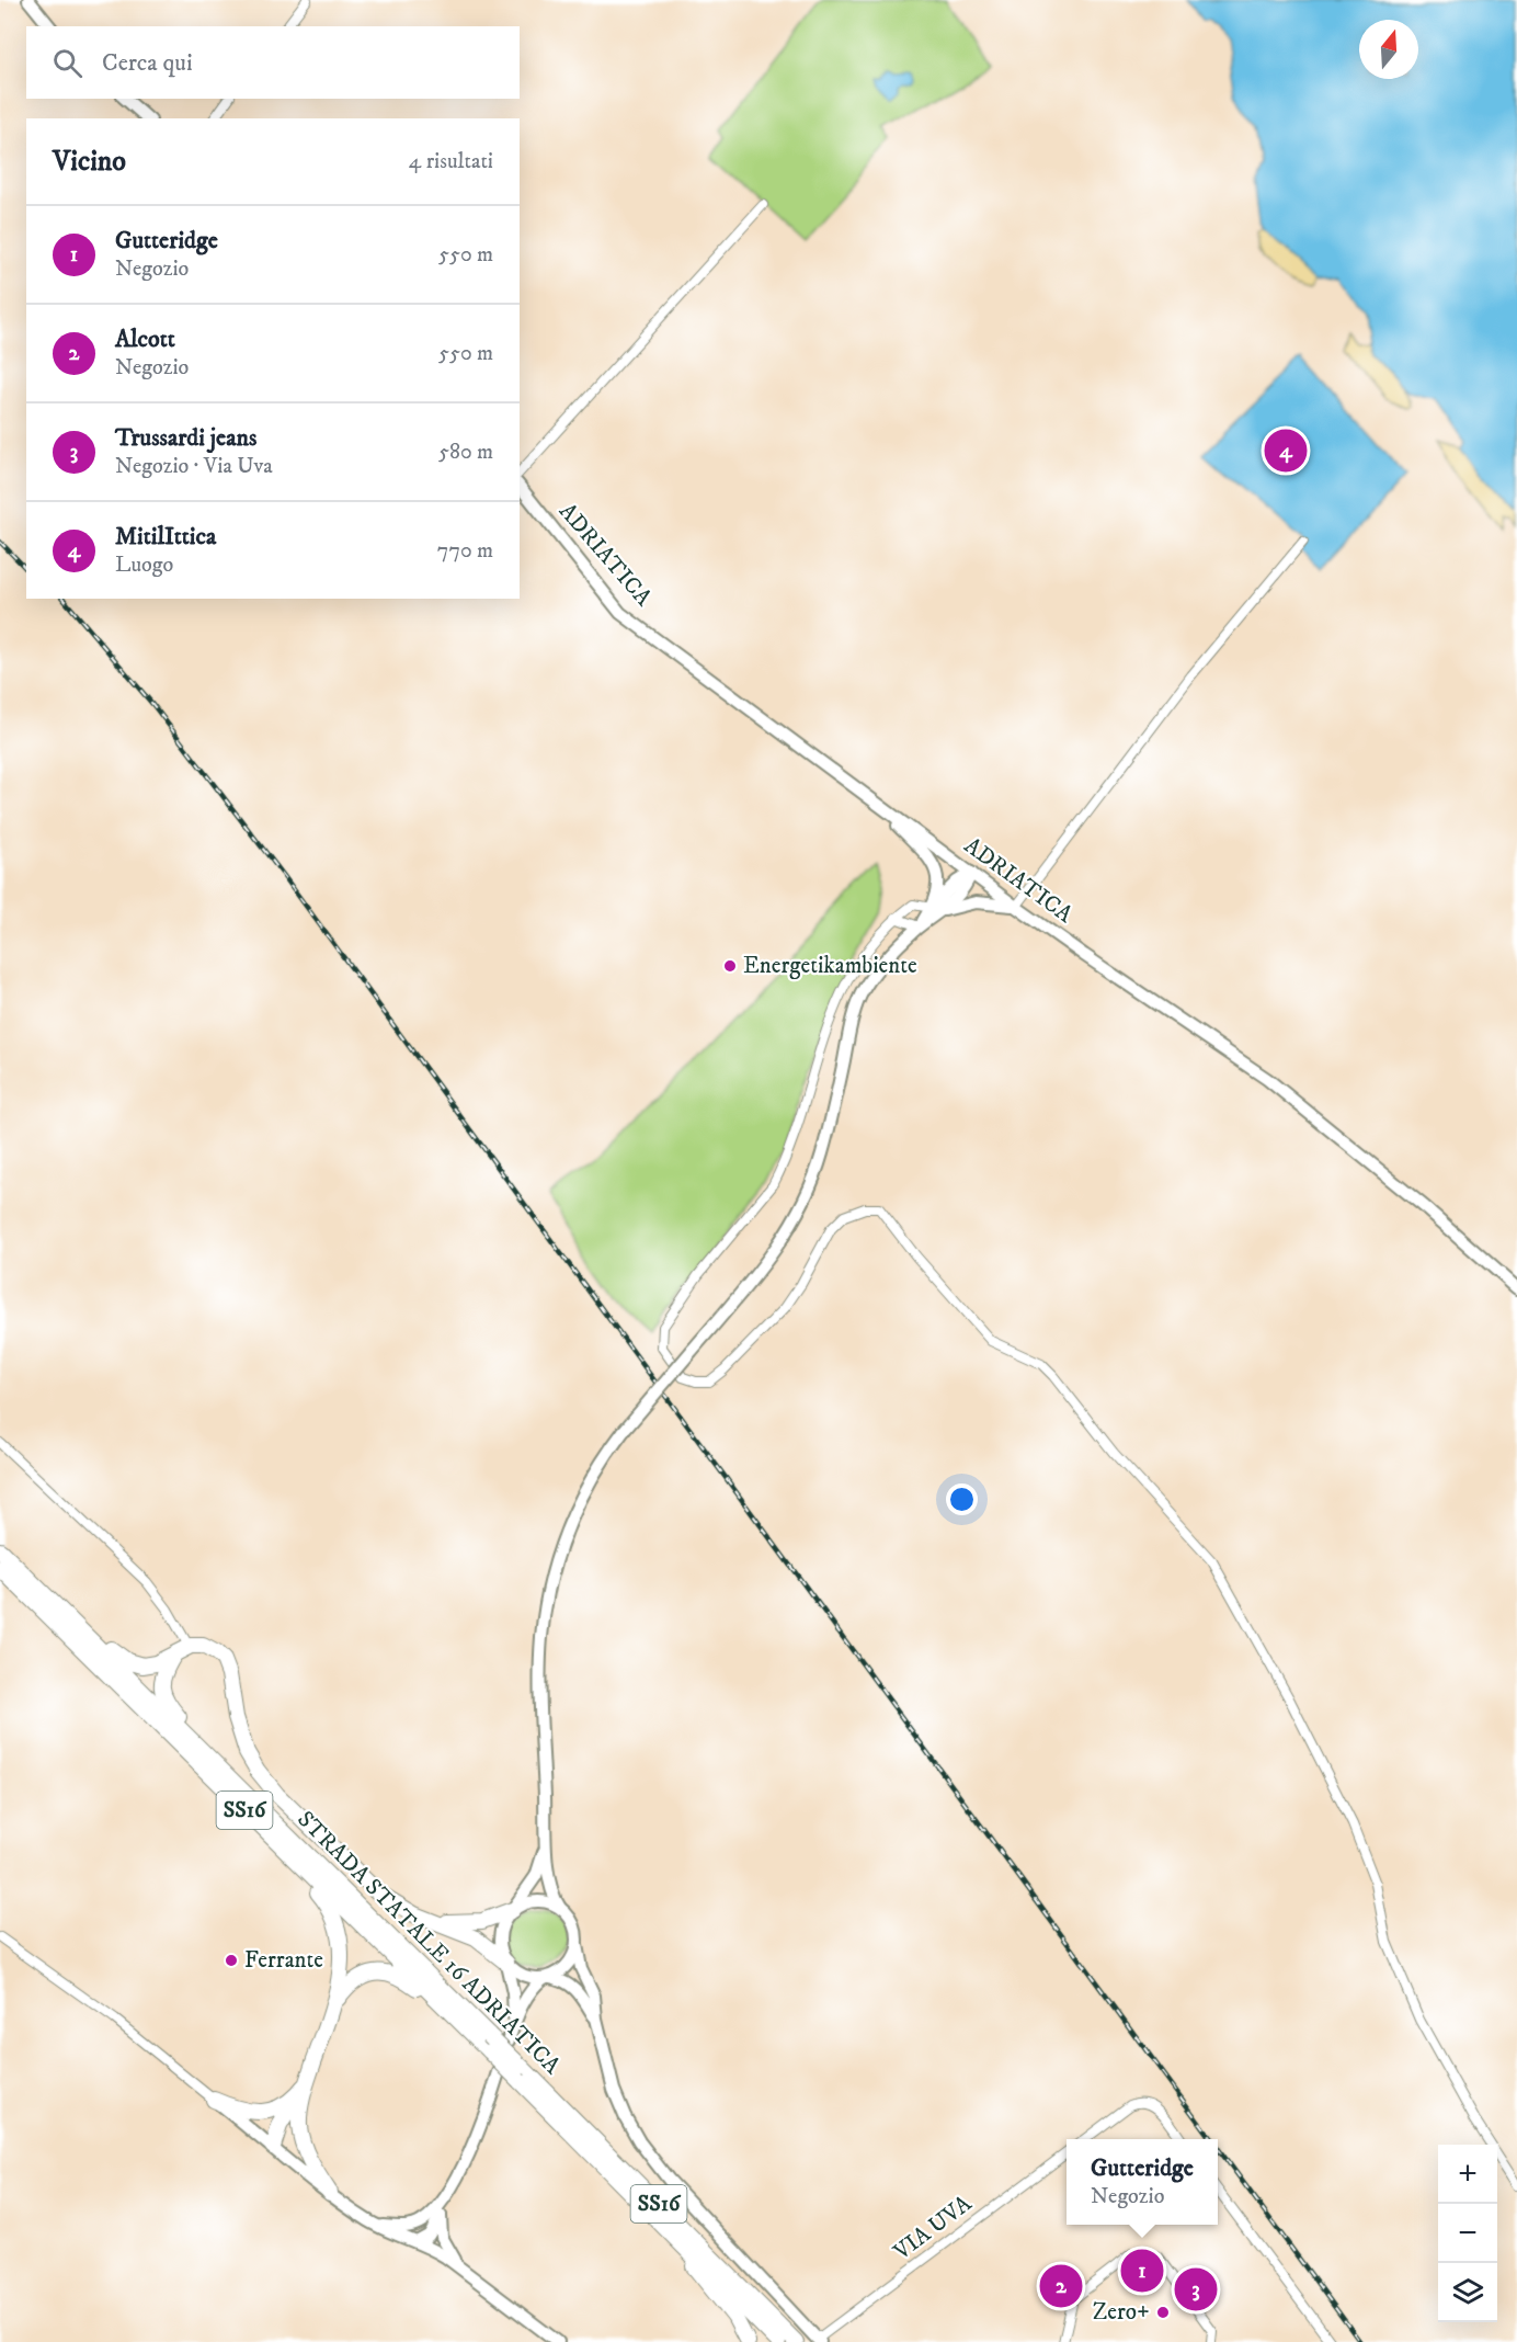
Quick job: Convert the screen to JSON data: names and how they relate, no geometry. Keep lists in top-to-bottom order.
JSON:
{
  "streets": {
    "highway": ["SS16", "STRADA STATALE 16 ADRIATICA"],
    "street": ["ADRIATICA", "VIA UVA"]
  },
  "crossings": [
    ["SS16", "STRADA STATALE 16 ADRIATICA"]
  ],
  "places": ["Energetikambiente", "Ferrante", "Zero+"],
  "north": "top",
  "page": {
    "search": "Cerca qui",
    "heading": ["Vicino", "4 risultati"],
    "list": [
      {
        "mark": "1",
        "name": "Gutteridge",
        "note": "Negozio",
        "value": "550 m"
      },
      {
        "mark": "2",
        "name": "Alcott",
        "note": "Negozio",
        "value": "550 m"
      },
      {
        "mark": "3",
        "name": "Trussardi jeans",
        "note": "Negozio · Via Uva",
        "value": "580 m"
      },
      {
        "mark": "4",
        "name": "MitilIttica",
        "note": "Luogo",
        "value": "770 m"
      }
    ],
    "pins": [
      "4",
      "1",
      "2",
      "3"
    ],
    "popup": ["Gutteridge", "Negozio"],
    "map_buttons": ["+", "−"]
  }
}
